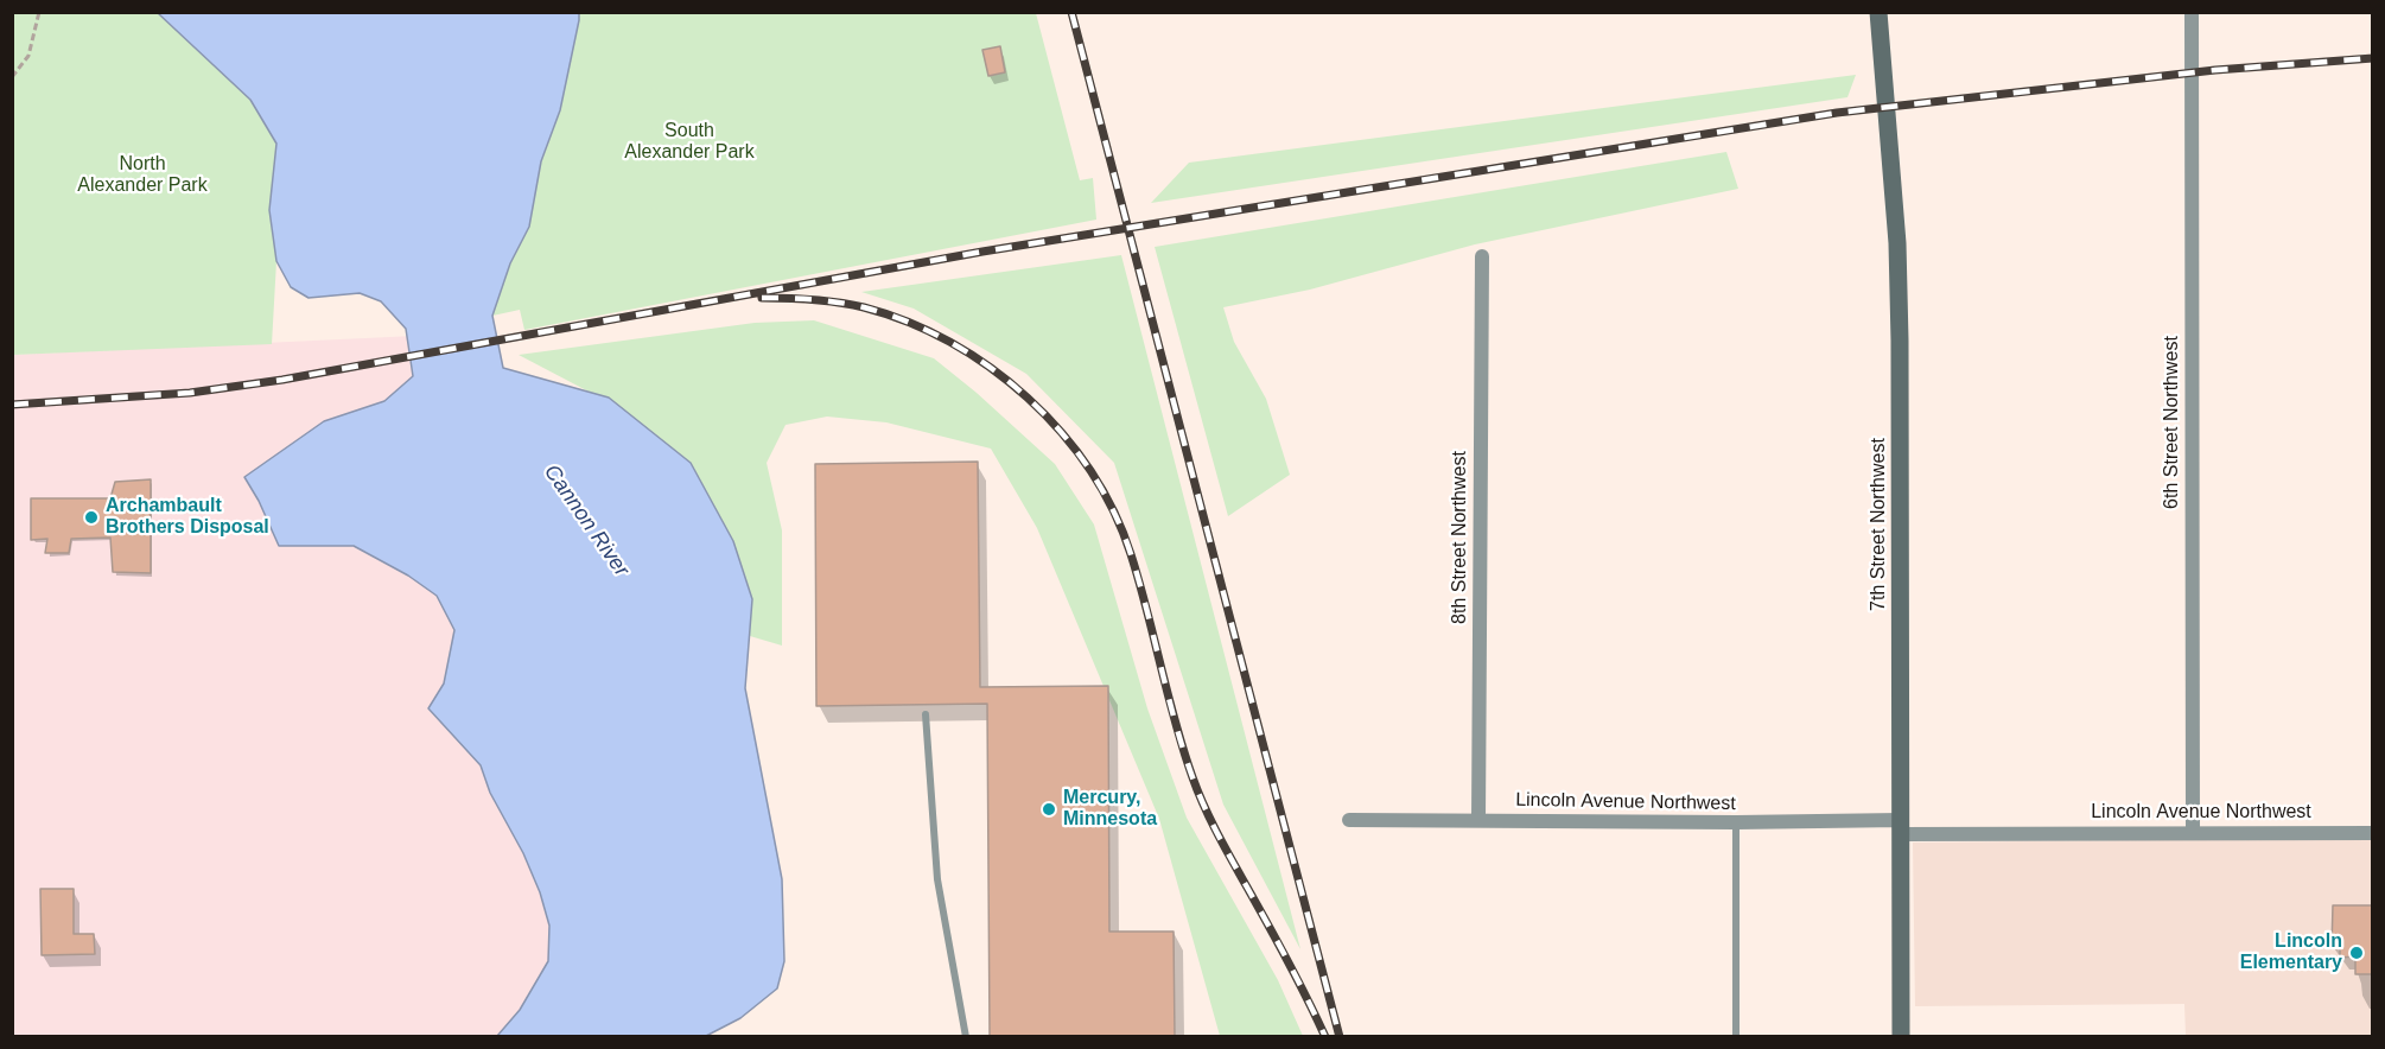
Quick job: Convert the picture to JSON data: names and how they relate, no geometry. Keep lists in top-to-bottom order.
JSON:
{
  "streets": {
    "street": [
      "6th Street Northwest",
      "7th Street Northwest",
      "8th Street Northwest",
      "Lincoln Avenue Northwest"
    ]
  },
  "crossings": [
    ["6th Street Northwest", "Lincoln Avenue Northwest"],
    ["7th Street Northwest", "Lincoln Avenue Northwest"],
    ["8th Street Northwest", "Lincoln Avenue Northwest"]
  ],
  "water": ["Cannon River"],
  "parks": ["South Alexander Park", "North Alexander Park"],
  "places": ["Archambault Brothers Disposal", "Mercury, Minnesota", "Lincoln Elementary"]
}
